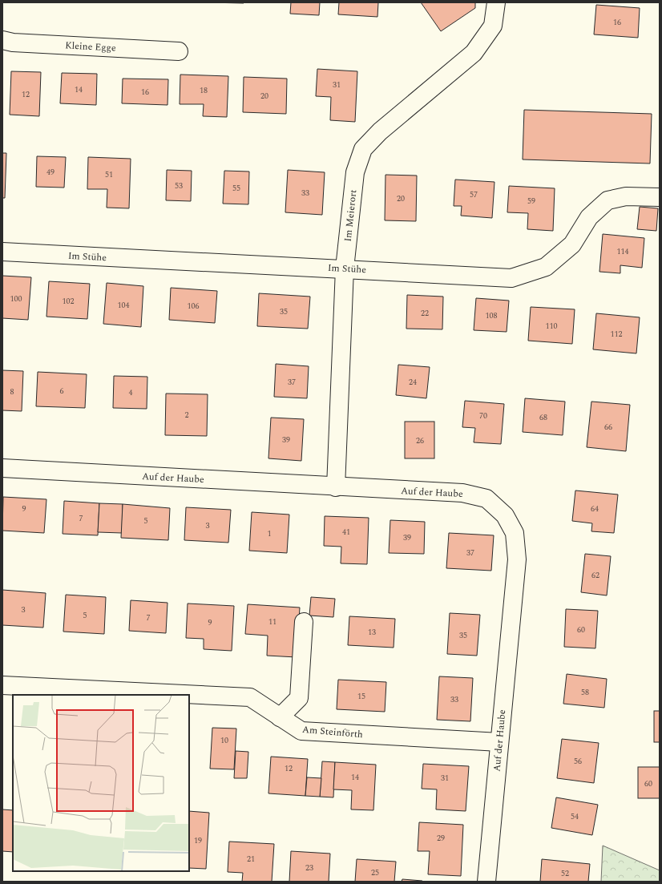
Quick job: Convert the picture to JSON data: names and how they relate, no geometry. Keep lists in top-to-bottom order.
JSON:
{
  "streets": {
    "street": [
      "Kleine Egge",
      "Im Meierort",
      "Im Stühe",
      "Auf der Haube",
      "Am Steinförth"
    ]
  },
  "crossings": [
    ["Im Meierort", "Im Stühe"],
    ["Im Meierort", "Auf der Haube"],
    ["Auf der Haube", "Am Steinförth"]
  ],
  "house_numbers": [
    "16",
    "31",
    "14",
    "18",
    "16",
    "12",
    "20",
    "49",
    "51",
    "53",
    "55",
    "33",
    "57",
    "20",
    "59",
    "114",
    "100",
    "102",
    "104",
    "106",
    "35",
    "22",
    "108",
    "110",
    "112",
    "37",
    "24",
    "6",
    "8",
    "4",
    "2",
    "70",
    "68",
    "66",
    "39",
    "26",
    "9",
    "64",
    "7",
    "5",
    "3",
    "41",
    "1",
    "39",
    "37",
    "62",
    "3",
    "5",
    "7",
    "11",
    "9",
    "60",
    "13",
    "35",
    "58",
    "15",
    "33",
    "10",
    "56",
    "12",
    "14",
    "31",
    "60",
    "54",
    "29",
    "19",
    "21",
    "23",
    "25",
    "52"
  ]
}
